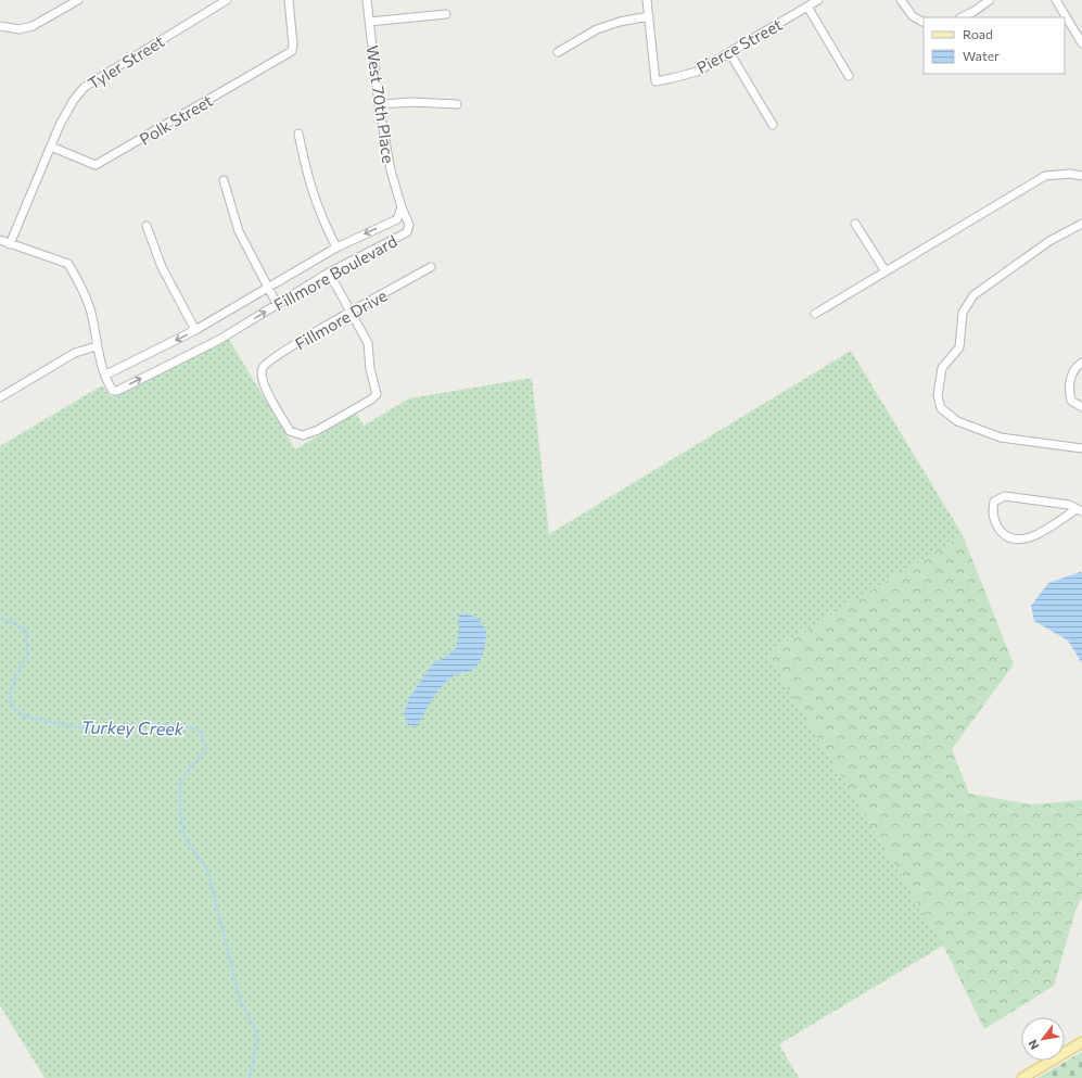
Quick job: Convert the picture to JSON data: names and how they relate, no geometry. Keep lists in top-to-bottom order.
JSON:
{
  "streets": {
    "street": [
      "Pierce Street",
      "Tyler Street",
      "West 70th Place",
      "Polk Street",
      "Fillmore Boulevard",
      "Fillmore Drive"
    ]
  },
  "crossings": [
    ["Tyler Street", "Polk Street"],
    ["West 70th Place", "Fillmore Boulevard"]
  ],
  "water": ["Turkey Creek"],
  "legend": ["Road", "Water"],
  "north": "bottom left"
}
